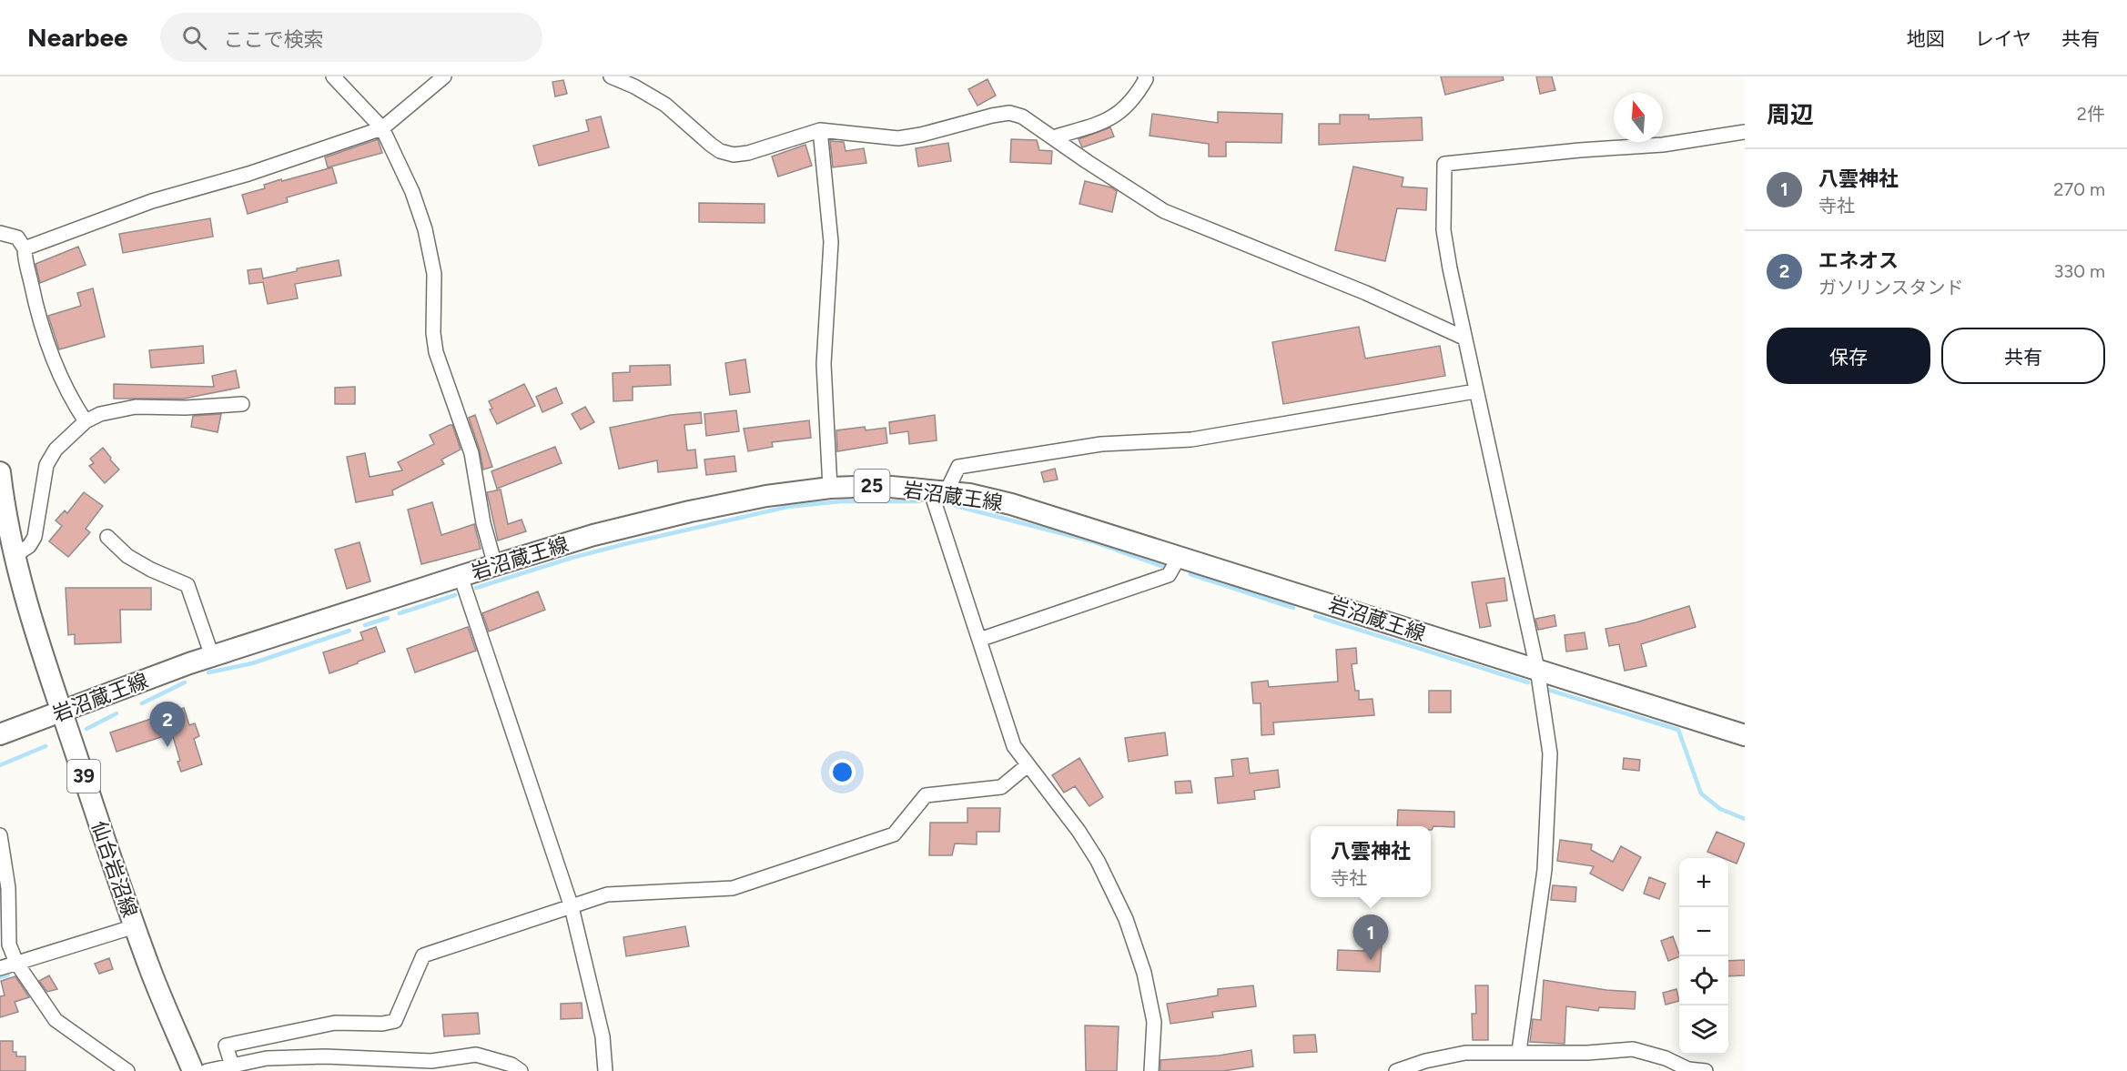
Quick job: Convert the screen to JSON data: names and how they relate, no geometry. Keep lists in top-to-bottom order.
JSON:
{
  "streets": {
    "main road": [
      "25",
      "岩沼蔵王線",
      "39",
      "仙台岩沼線"
    ]
  },
  "crossings": [
    ["岩沼蔵王線", "仙台岩沼線"]
  ],
  "north": "top",
  "page": {
    "header": "Nearbee",
    "search": "ここで検索",
    "nav": ["地図", "レイヤ", "共有"],
    "heading": ["周辺", "2件"],
    "list": [
      {
        "mark": "1",
        "name": "八雲神社",
        "note": "寺社",
        "value": "270 m"
      },
      {
        "mark": "2",
        "name": "エネオス",
        "note": "ガソリンスタンド",
        "value": "330 m"
      }
    ],
    "buttons": ["保存", "共有"],
    "pins": ["2", "1"],
    "popup": ["八雲神社", "寺社"],
    "map_buttons": ["+", "−"]
  }
}
